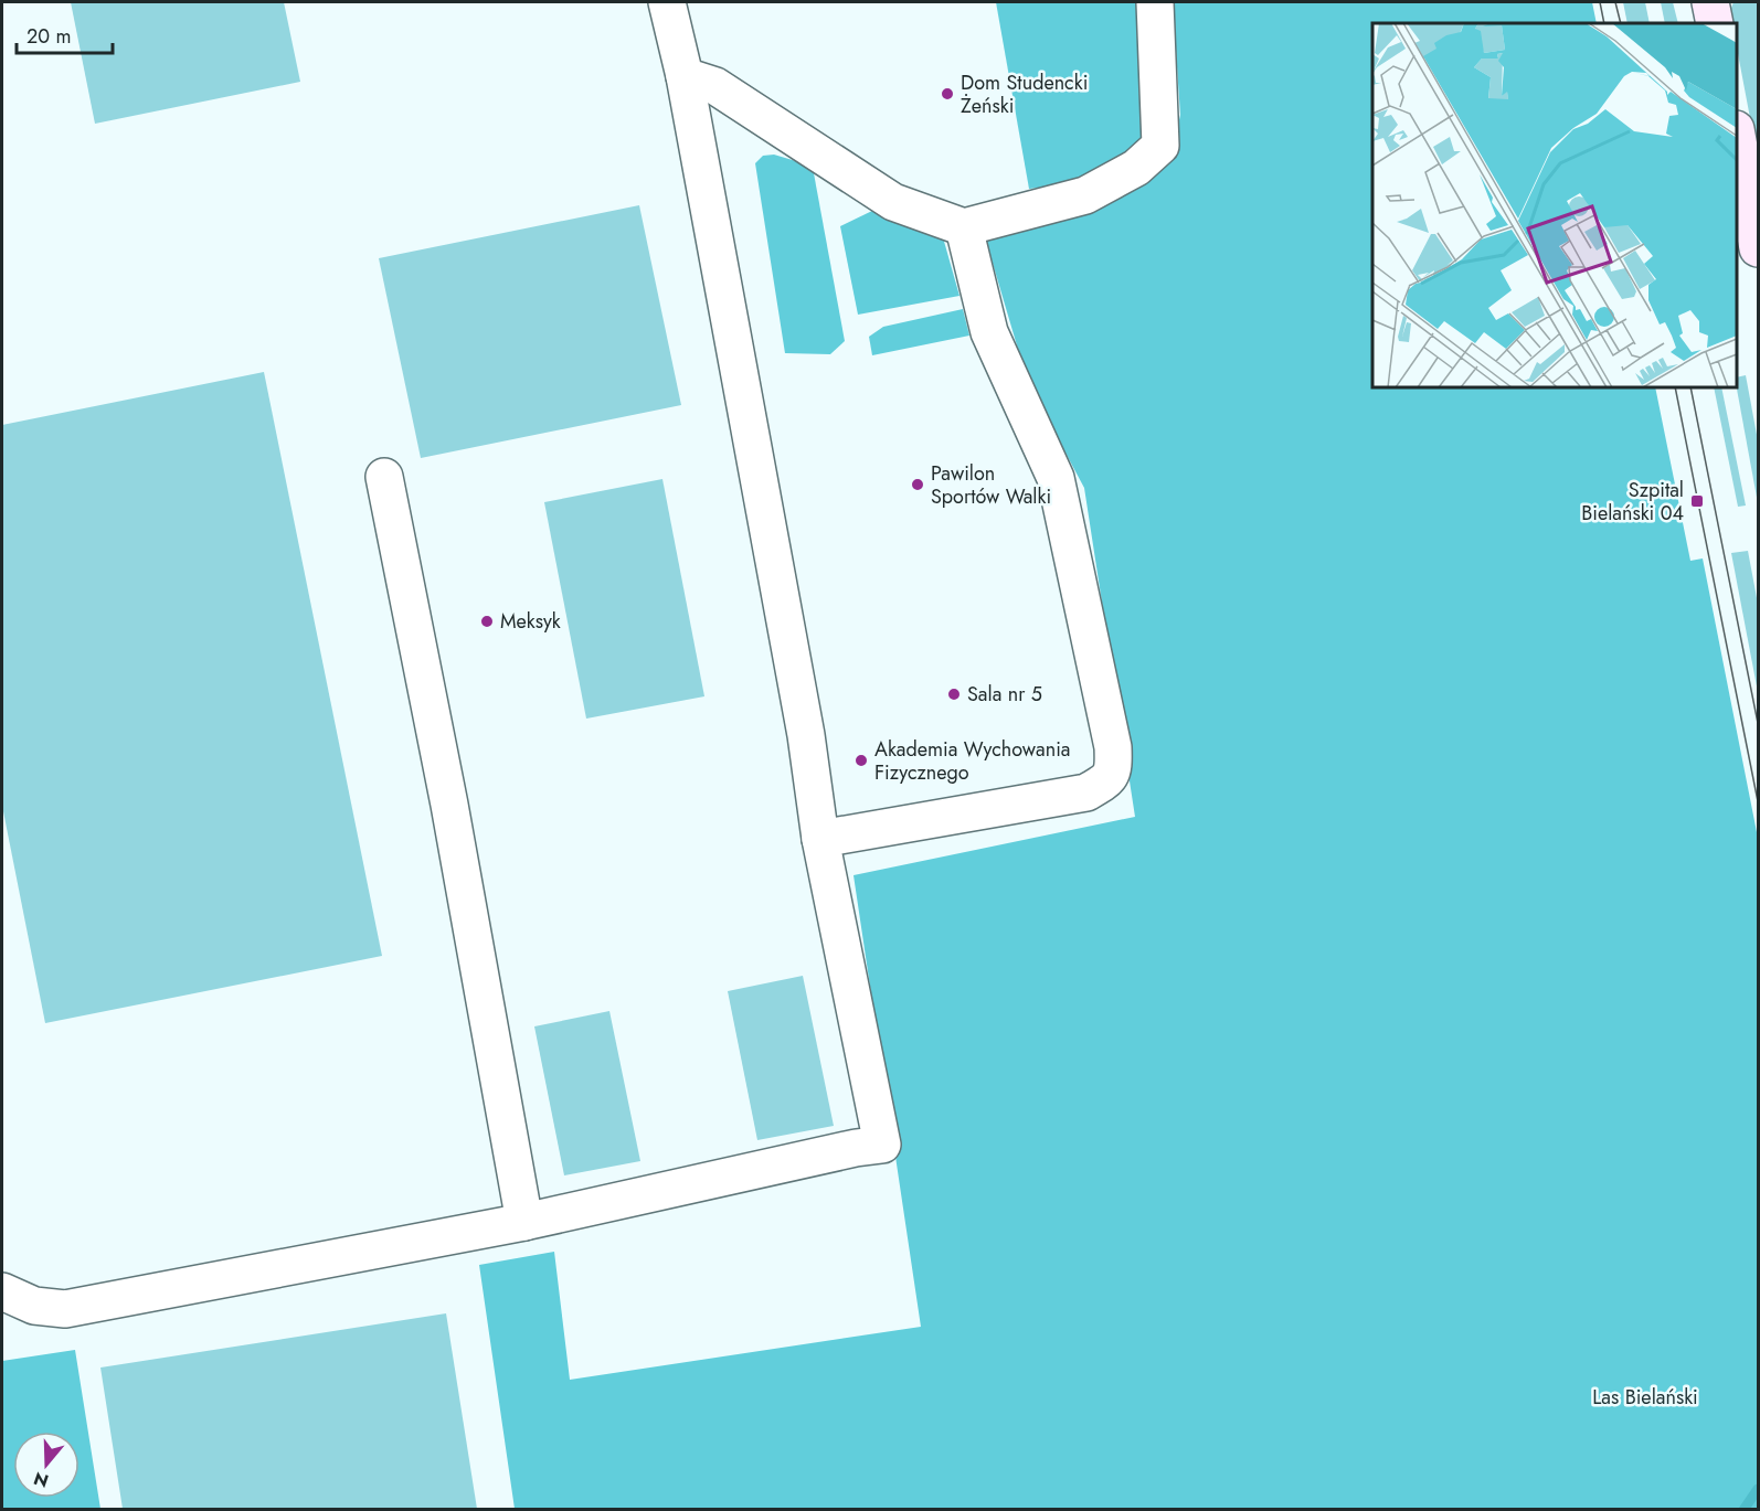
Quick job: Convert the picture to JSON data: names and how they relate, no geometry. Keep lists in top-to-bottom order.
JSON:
{
  "parks": ["Las Bielański"],
  "places": {
    "other": [
      "Dom Studencki Żeński",
      "Pawilon Sportów Walki",
      "Meksyk",
      "Sala nr 5",
      "Akademia Wychowania Fizycznego"
    ],
    "transit": ["Szpital Bielański 04"]
  },
  "scale_bar": "20 m",
  "north": "bottom"
}
